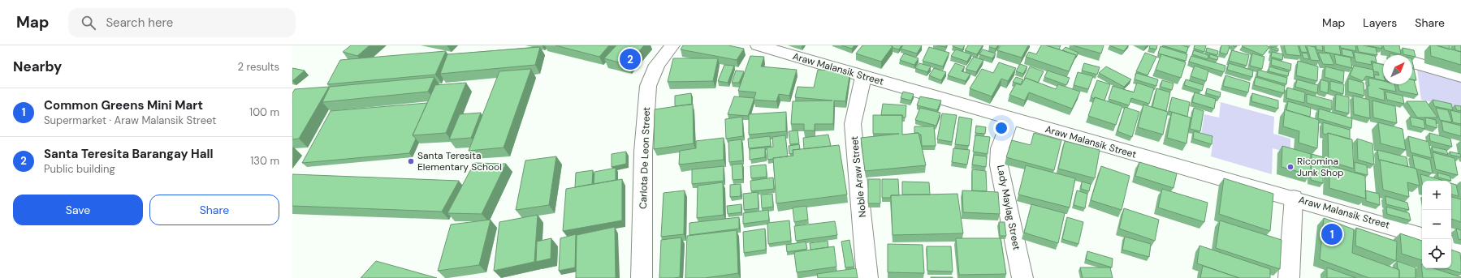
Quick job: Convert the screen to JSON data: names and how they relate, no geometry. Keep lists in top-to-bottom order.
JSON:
{
  "streets": {
    "street": [
      "Araw Malansik Street",
      "Carlota De Leon Street",
      "Noble Araw Street",
      "Lady Maylag Street"
    ]
  },
  "crossings": [
    ["Araw Malansik Street", "Noble Araw Street"],
    ["Araw Malansik Street", "Lady Maylag Street"]
  ],
  "places": ["Santa Teresita Elementary School", "Ricomina Junk Shop"],
  "north": "top right",
  "page": {
    "header": "Map",
    "search": "Search here",
    "nav": ["Map", "Layers", "Share"],
    "heading": ["Nearby", "2 results"],
    "pins": ["2", "1"],
    "list": [
      {
        "mark": "1",
        "name": "Common Greens Mini Mart",
        "note": "Supermarket · Araw Malansik Street",
        "value": "100 m"
      },
      {
        "mark": "2",
        "name": "Santa Teresita Barangay Hall",
        "note": "Public building",
        "value": "130 m"
      }
    ],
    "map_buttons": ["+", "−"],
    "buttons": ["Save", "Share"]
  }
}
